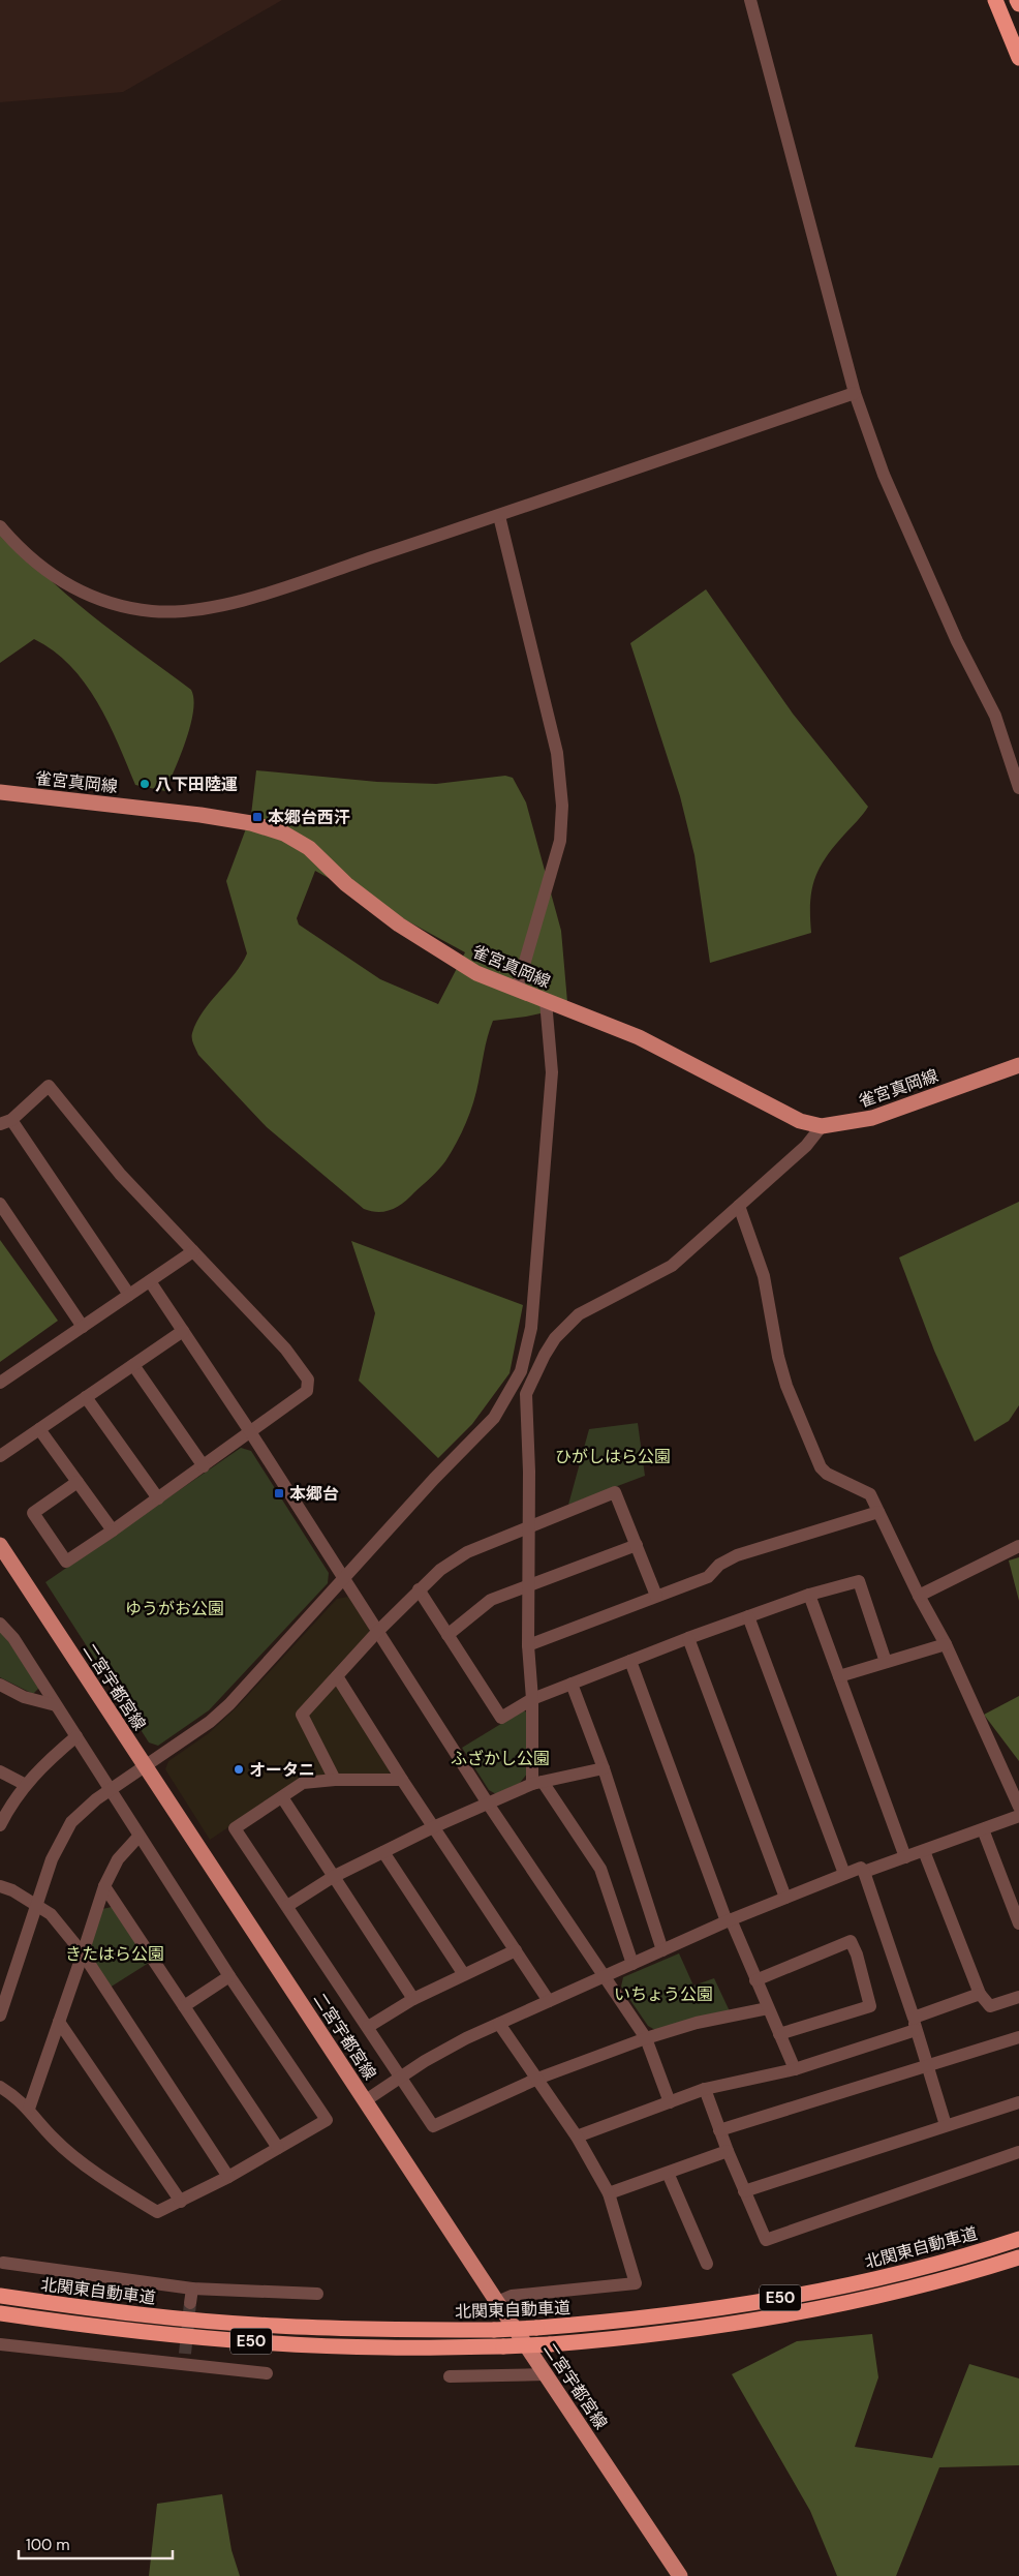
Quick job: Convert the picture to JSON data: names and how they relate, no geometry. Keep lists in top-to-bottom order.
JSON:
{
  "streets": {
    "highway": ["北関東自動車道", "E50"],
    "main road": ["雀宮真岡線", "二宮宇都宮線"]
  },
  "parks": [
    "ひがしはら公園",
    "ゆうがお公園",
    "ふざかし公園",
    "きたはら公園",
    "いちょう公園"
  ],
  "places": {
    "other": ["八下田陸運", "オータニ"],
    "transit": ["本郷台西汗", "本郷台"]
  },
  "scale_bar": "100 m"
}
